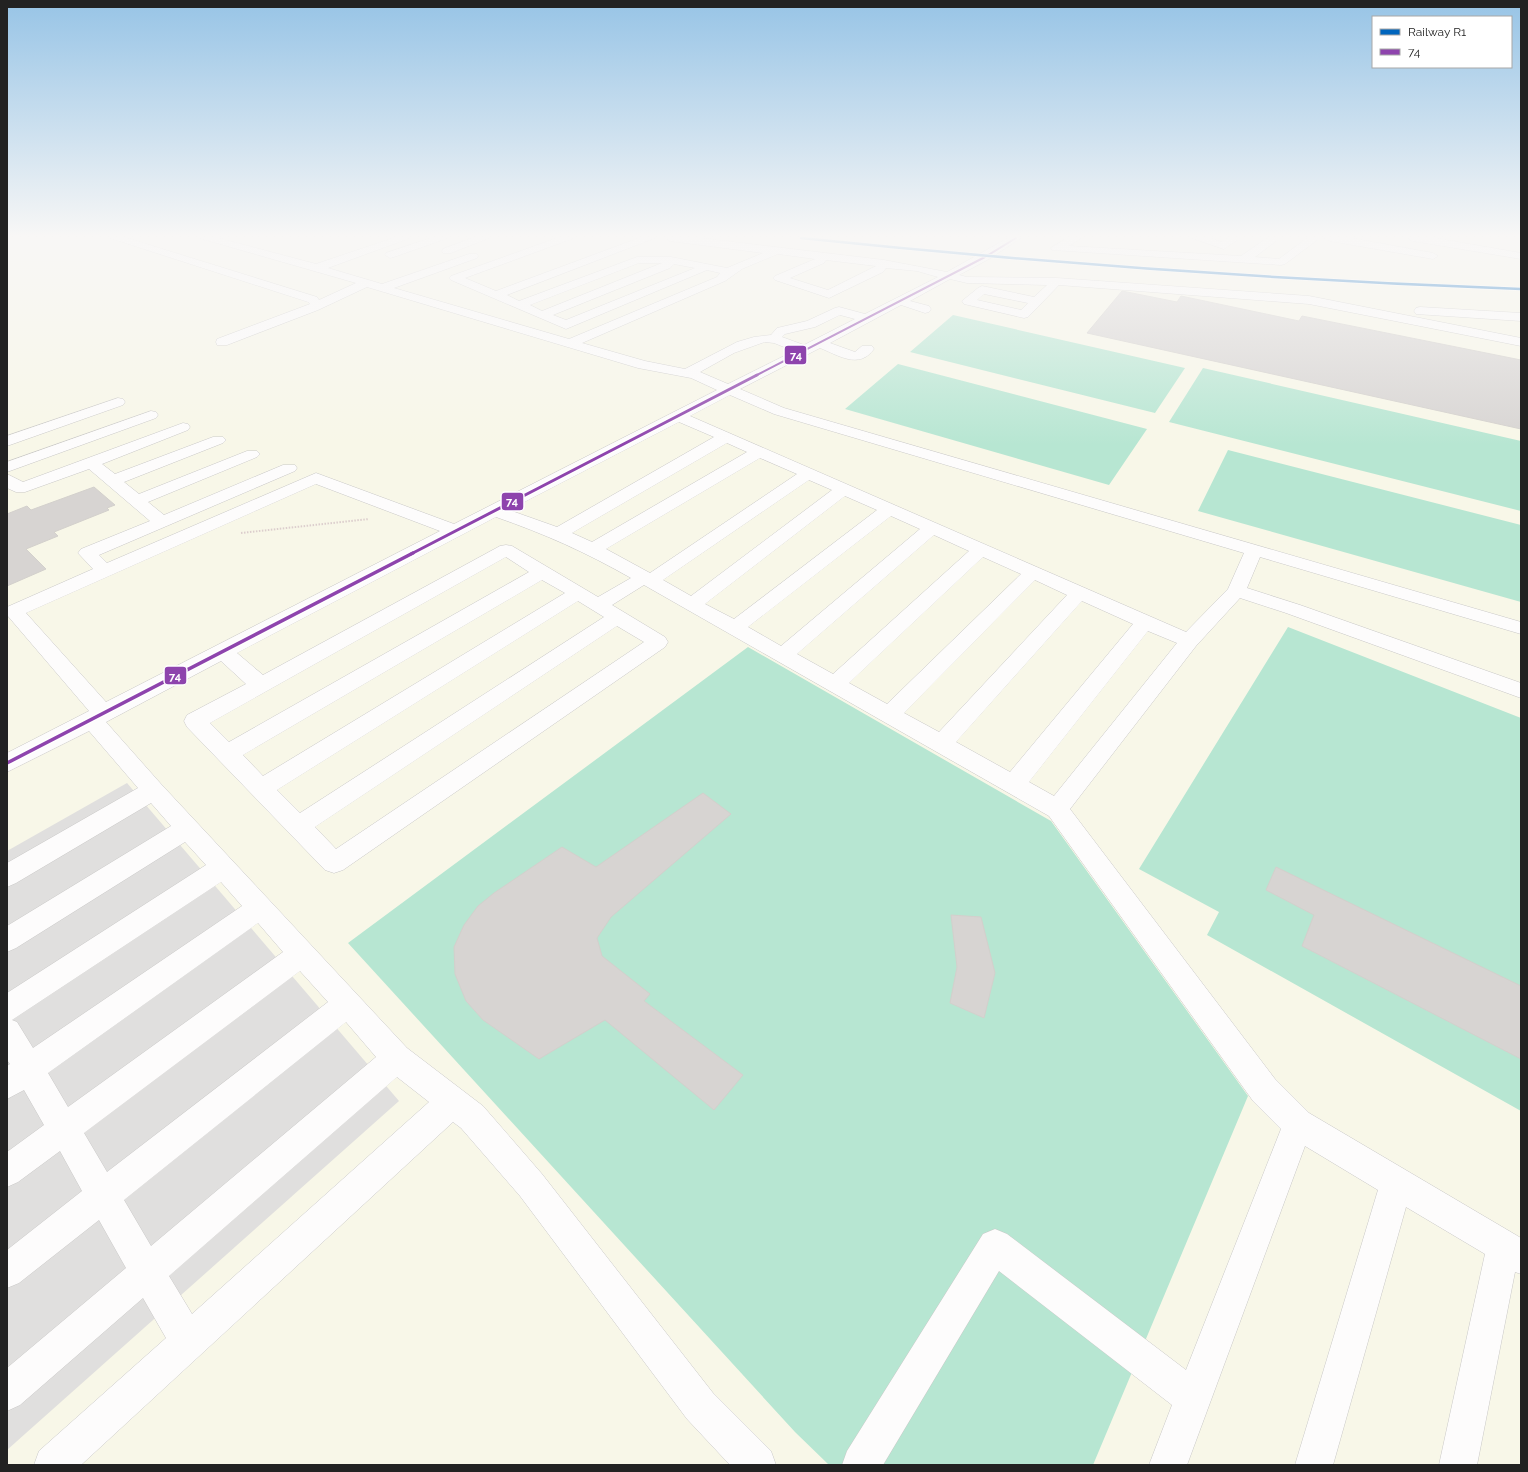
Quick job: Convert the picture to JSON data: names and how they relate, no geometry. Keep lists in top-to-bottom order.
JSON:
{
  "lines": ["transit line 74"],
  "legend": ["Railway R1", "74"]
}
